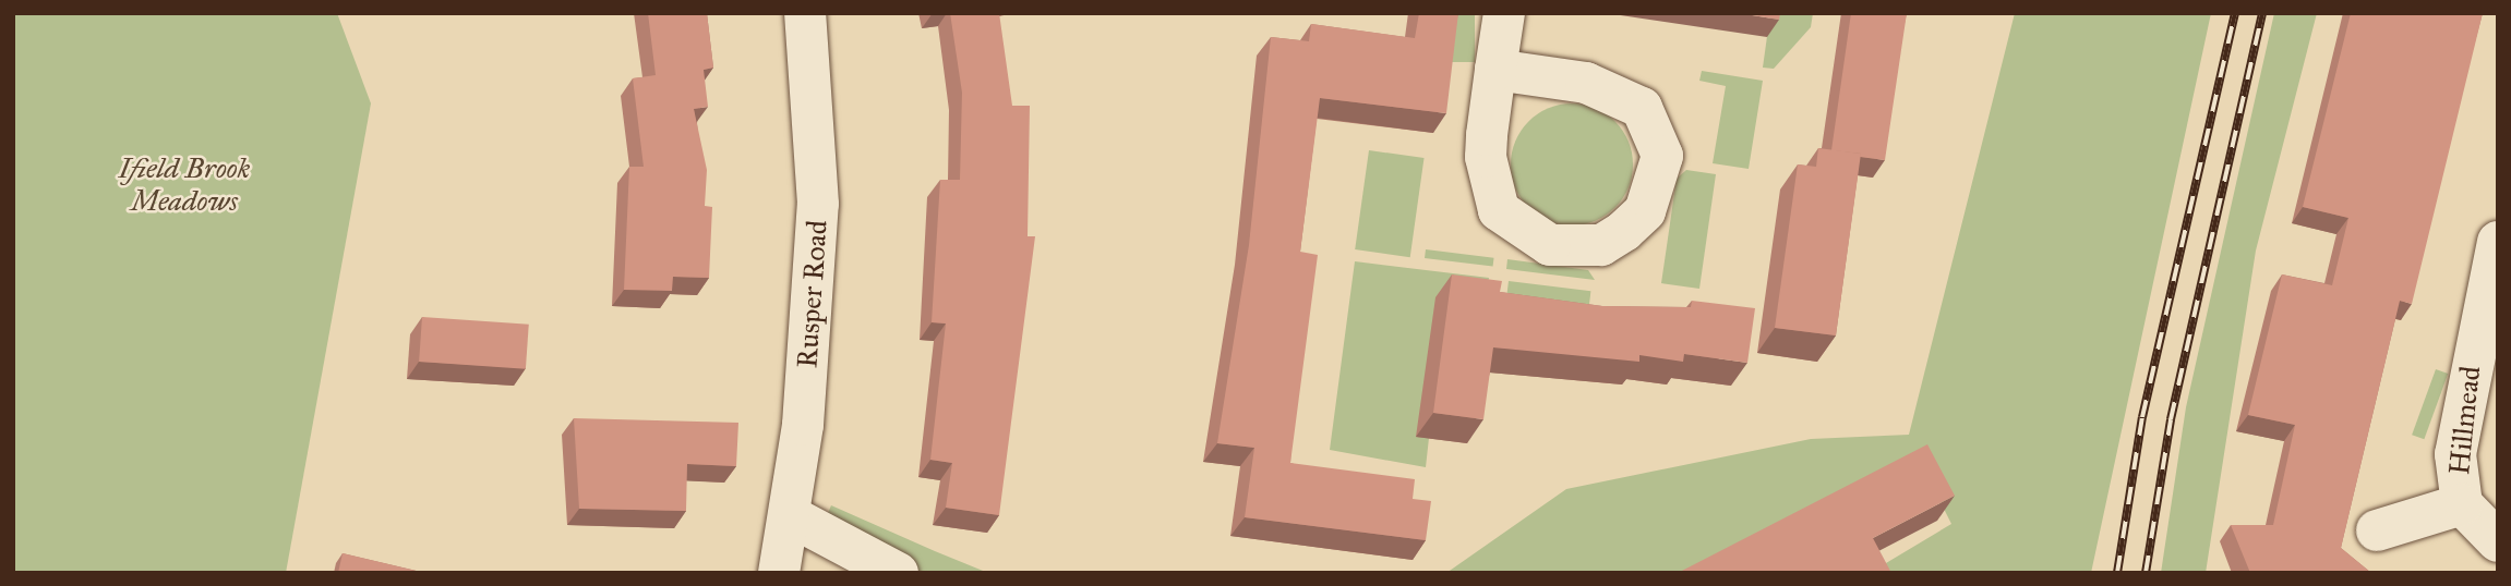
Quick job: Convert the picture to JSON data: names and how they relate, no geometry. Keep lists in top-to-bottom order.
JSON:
{
  "streets": {
    "street": ["Rusper Road", "Hillmead"]
  },
  "parks": ["Ifield Brook Meadows"]
}
